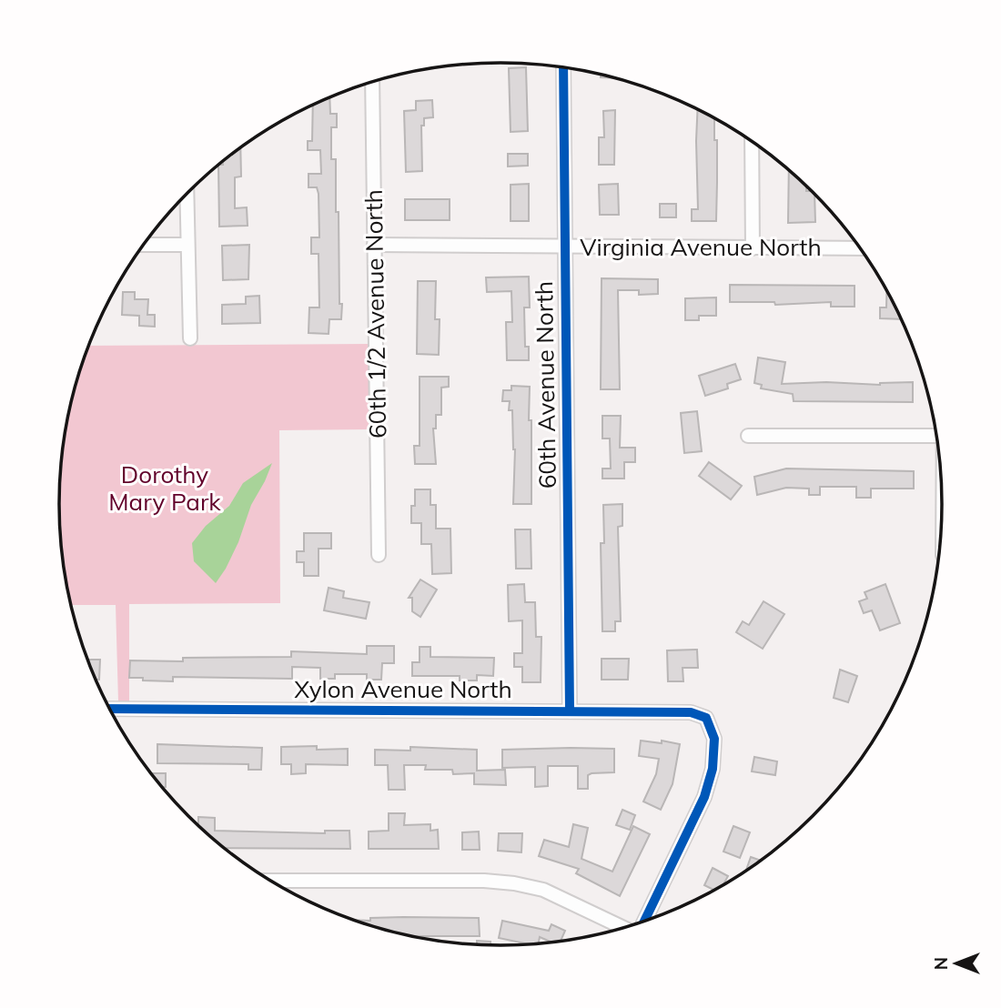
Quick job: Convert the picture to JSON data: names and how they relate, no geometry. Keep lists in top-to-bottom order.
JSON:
{
  "streets": {
    "street": [
      "Virginia Avenue North",
      "60th 1/2 Avenue North",
      "60th Avenue North",
      "Xylon Avenue North"
    ]
  },
  "crossings": [
    ["Virginia Avenue North", "60th 1/2 Avenue North"],
    ["Virginia Avenue North", "60th Avenue North"],
    ["60th Avenue North", "Xylon Avenue North"]
  ],
  "parks": ["Dorothy Mary Park"],
  "north": "left"
}
